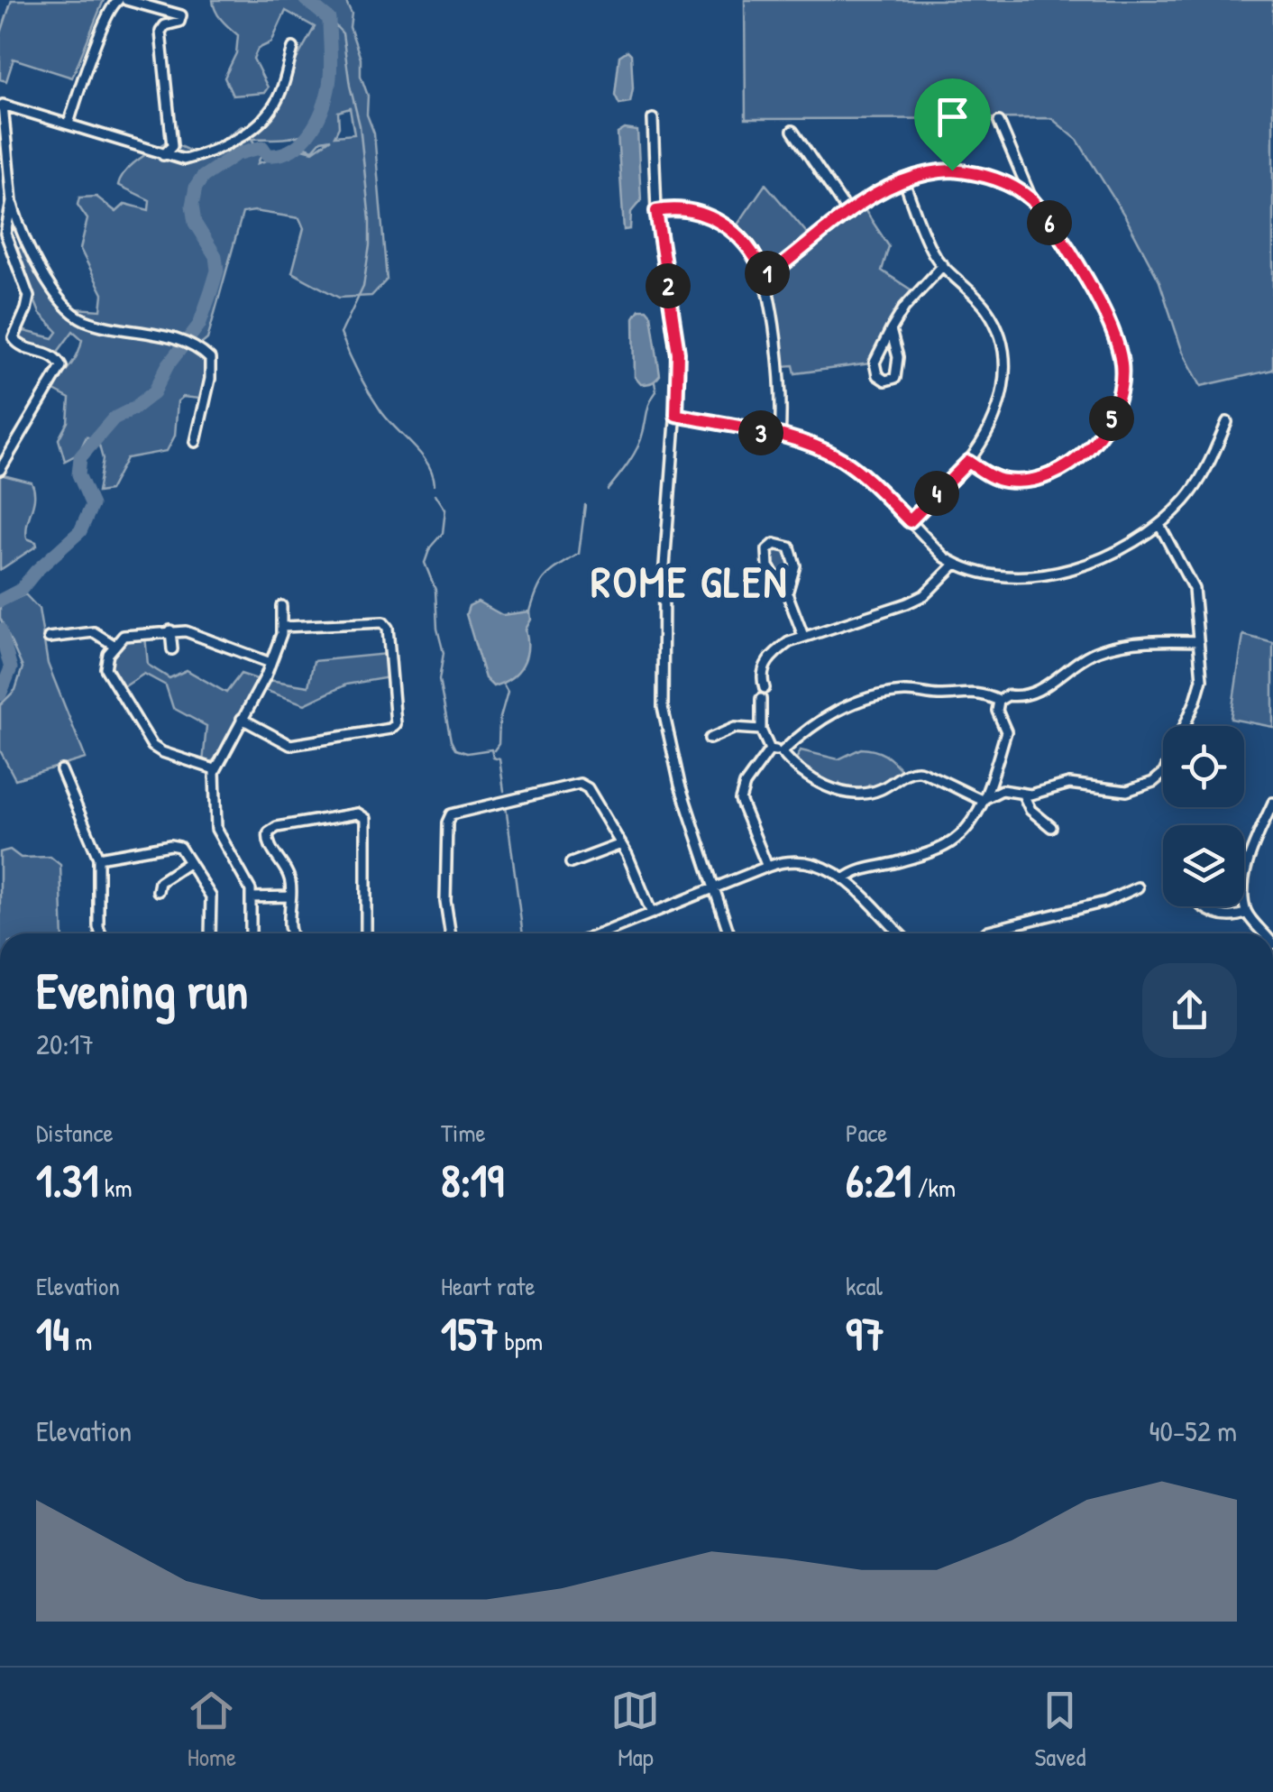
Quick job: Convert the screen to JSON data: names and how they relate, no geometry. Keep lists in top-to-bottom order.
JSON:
{
  "districts": ["ROME GLEN"],
  "page": {
    "pins": [
      "6",
      "1",
      "2",
      "5",
      "3",
      "4"
    ],
    "heading": ["Evening run", "20:17"],
    "stats": [
      ["Distance", "1.31 km"],
      ["Time", "8:19"],
      ["Pace", "6:21 /km"],
      ["Elevation", "14 m"],
      ["Heart rate", "157 bpm"],
      ["kcal", "97"]
    ],
    "chart": ["Elevation", "40–52 m"],
    "tabs": ["Home", "Map", "Saved"]
  }
}
